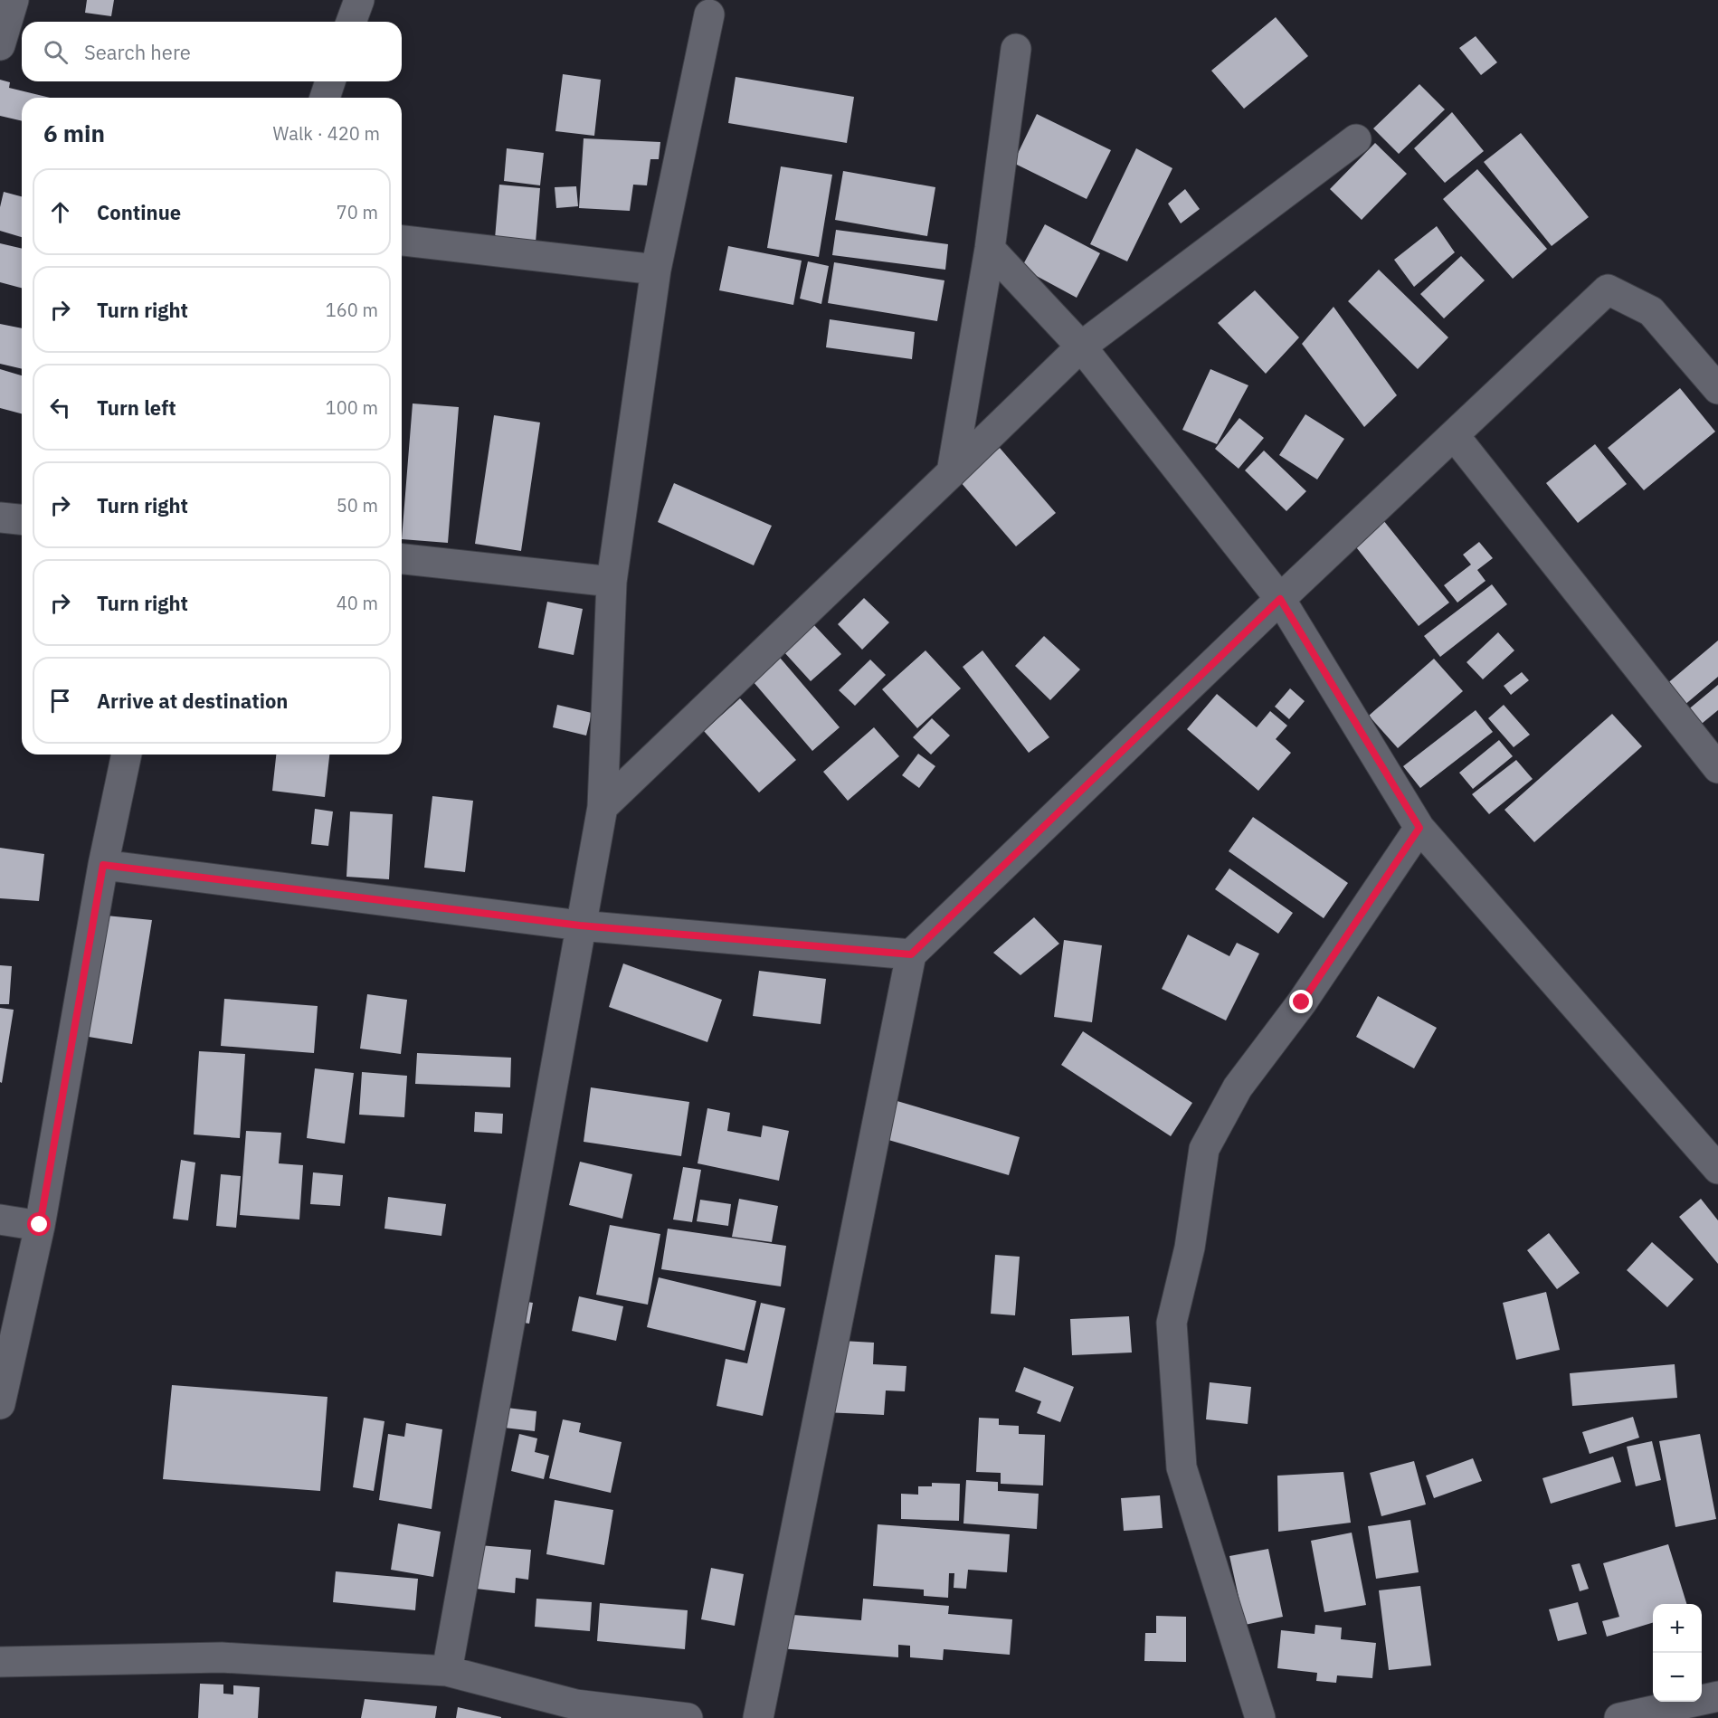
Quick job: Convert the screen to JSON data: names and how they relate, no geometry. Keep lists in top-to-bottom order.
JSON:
{
  "page": {
    "search": "Search here",
    "heading": ["6 min", "Walk · 420 m"],
    "list": [
      ["Continue", "70 m"],
      ["Turn right", "160 m"],
      ["Turn left", "100 m"],
      ["Turn right", "50 m"],
      ["Turn right", "40 m"],
      "Arrive at destination"
    ],
    "map_buttons": ["+", "−"]
  }
}
